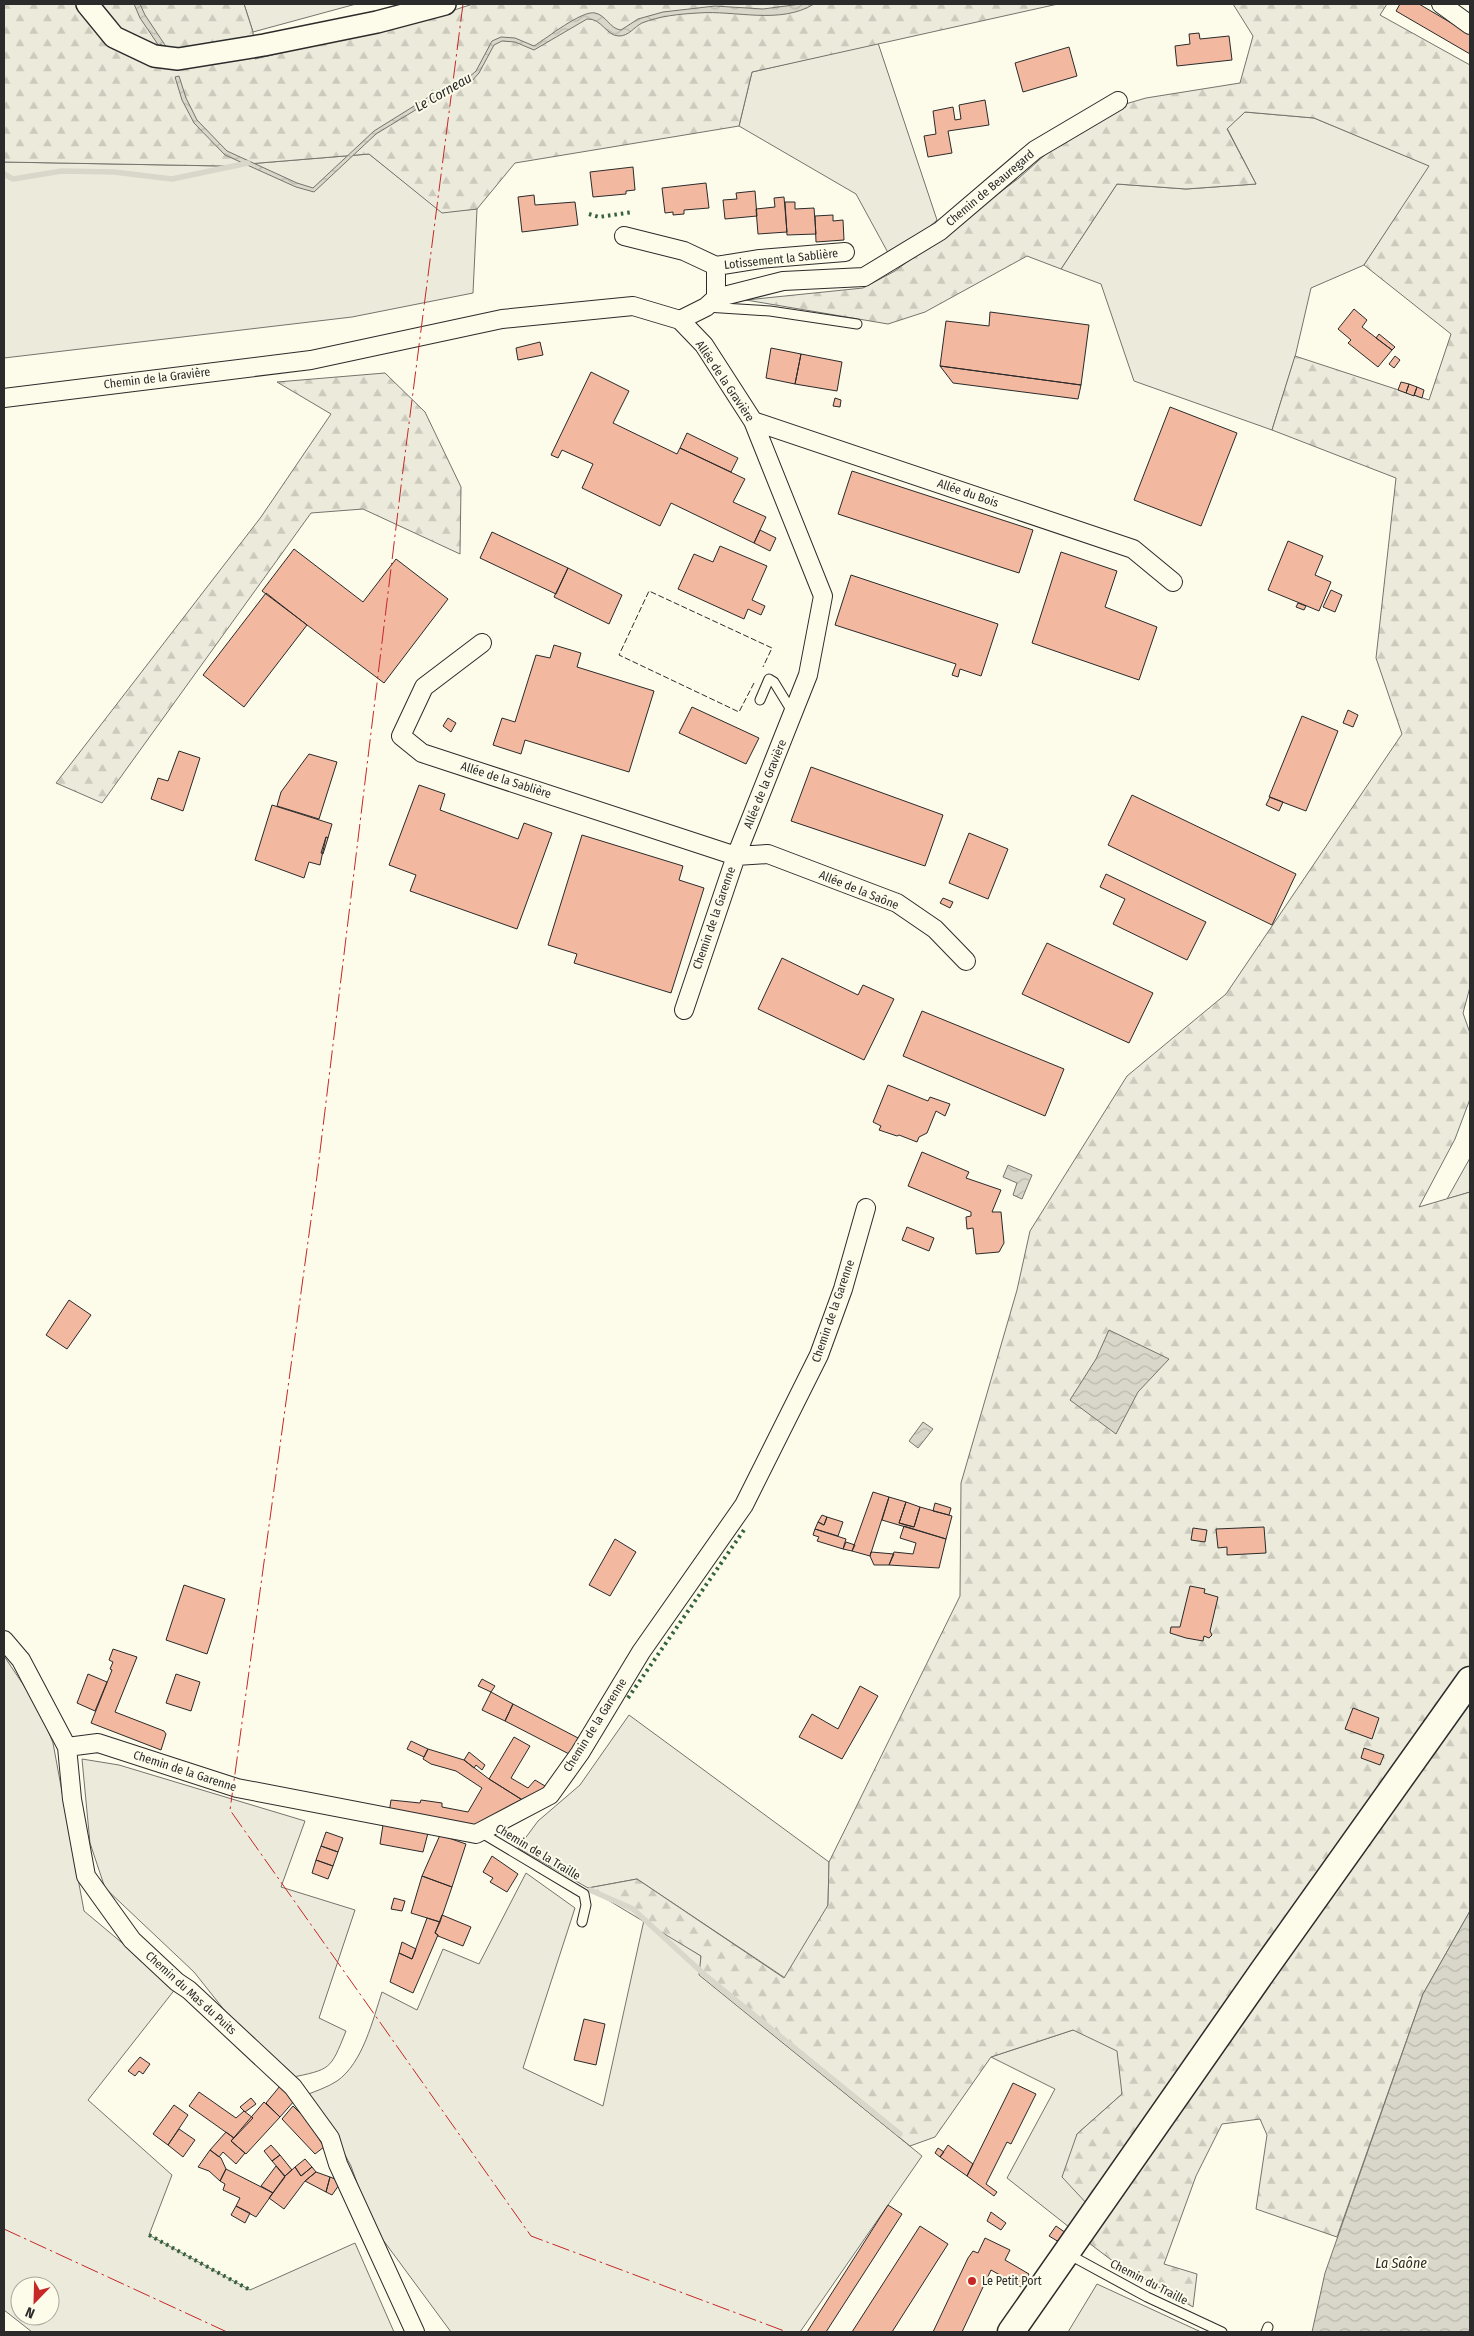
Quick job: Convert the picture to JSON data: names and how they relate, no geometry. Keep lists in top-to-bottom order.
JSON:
{
  "streets": {
    "street": [
      "Chemin de Beauregard",
      "Lotissement la Sablière",
      "Chemin de la Gravière",
      "Allée de la Gravière",
      "Allée du Bois",
      "Allée de la Sablière",
      "Allée de la Saône",
      "Chemin de la Garenne",
      "Chemin du Mas du Puits"
    ],
    "lane": ["Chemin de la Traille", "Chemin du Traille"]
  },
  "crossings": [
    ["Chemin de Beauregard", "Lotissement la Sablière"],
    ["Chemin de Beauregard", "Allée de la Gravière"],
    ["Chemin de la Gravière", "Allée de la Gravière"],
    ["Allée de la Gravière", "Allée du Bois"],
    ["Allée de la Gravière", "Allée de la Sablière"],
    ["Allée de la Gravière", "Allée de la Saône"],
    ["Allée de la Gravière", "Chemin de la Garenne"],
    ["Allée de la Sablière", "Allée de la Saône"],
    ["Allée de la Sablière", "Chemin de la Garenne"],
    ["Allée de la Saône", "Chemin de la Garenne"],
    ["Chemin de la Garenne", "Chemin de la Traille"],
    ["Chemin de la Garenne", "Chemin du Mas du Puits"]
  ],
  "water": ["Le Corneau", "La Saône"],
  "places": ["Le Petit Port"],
  "north": "bottom left"
}
